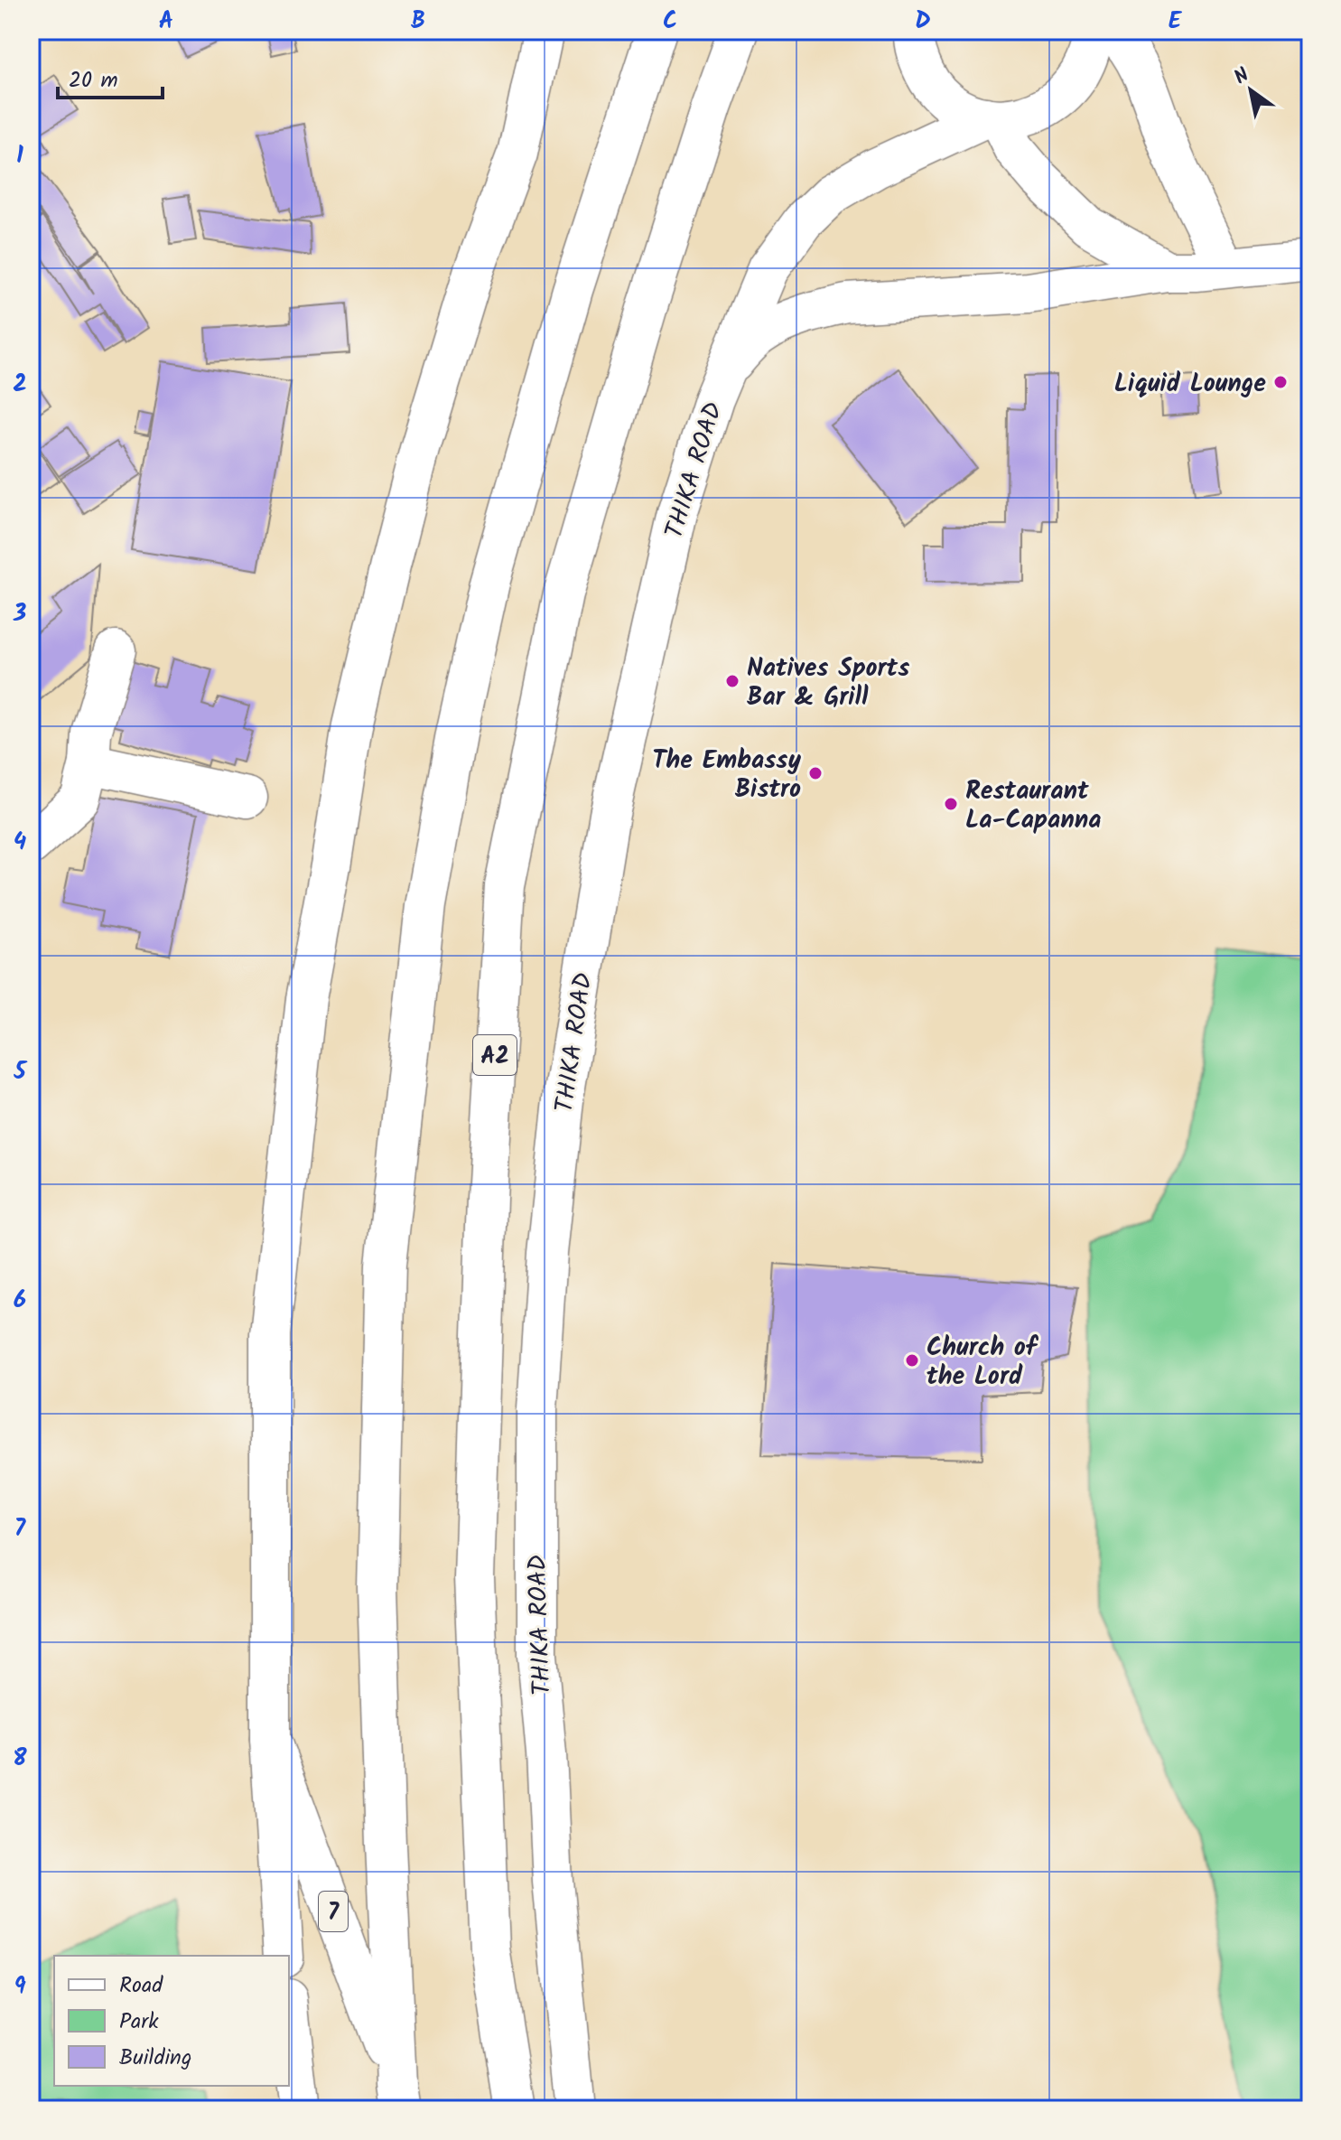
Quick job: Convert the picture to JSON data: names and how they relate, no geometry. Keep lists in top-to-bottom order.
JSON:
{
  "streets": {
    "main road": ["THIKA ROAD", "A2", "7"]
  },
  "places": [
    "Liquid Lounge",
    "Natives Sports Bar & Grill",
    "The Embassy Bistro",
    "Restaurant La-Capanna",
    "Church of the Lord"
  ],
  "legend": ["Road", "Park", "Building"],
  "scale_bar": "20 m",
  "north": "top left",
  "grid": {
    "columns": [
      "A",
      "B",
      "C",
      "D",
      "E"
    ],
    "rows": [
      "1",
      "2",
      "3",
      "4",
      "5",
      "6",
      "7",
      "8",
      "9"
    ]
  }
}
